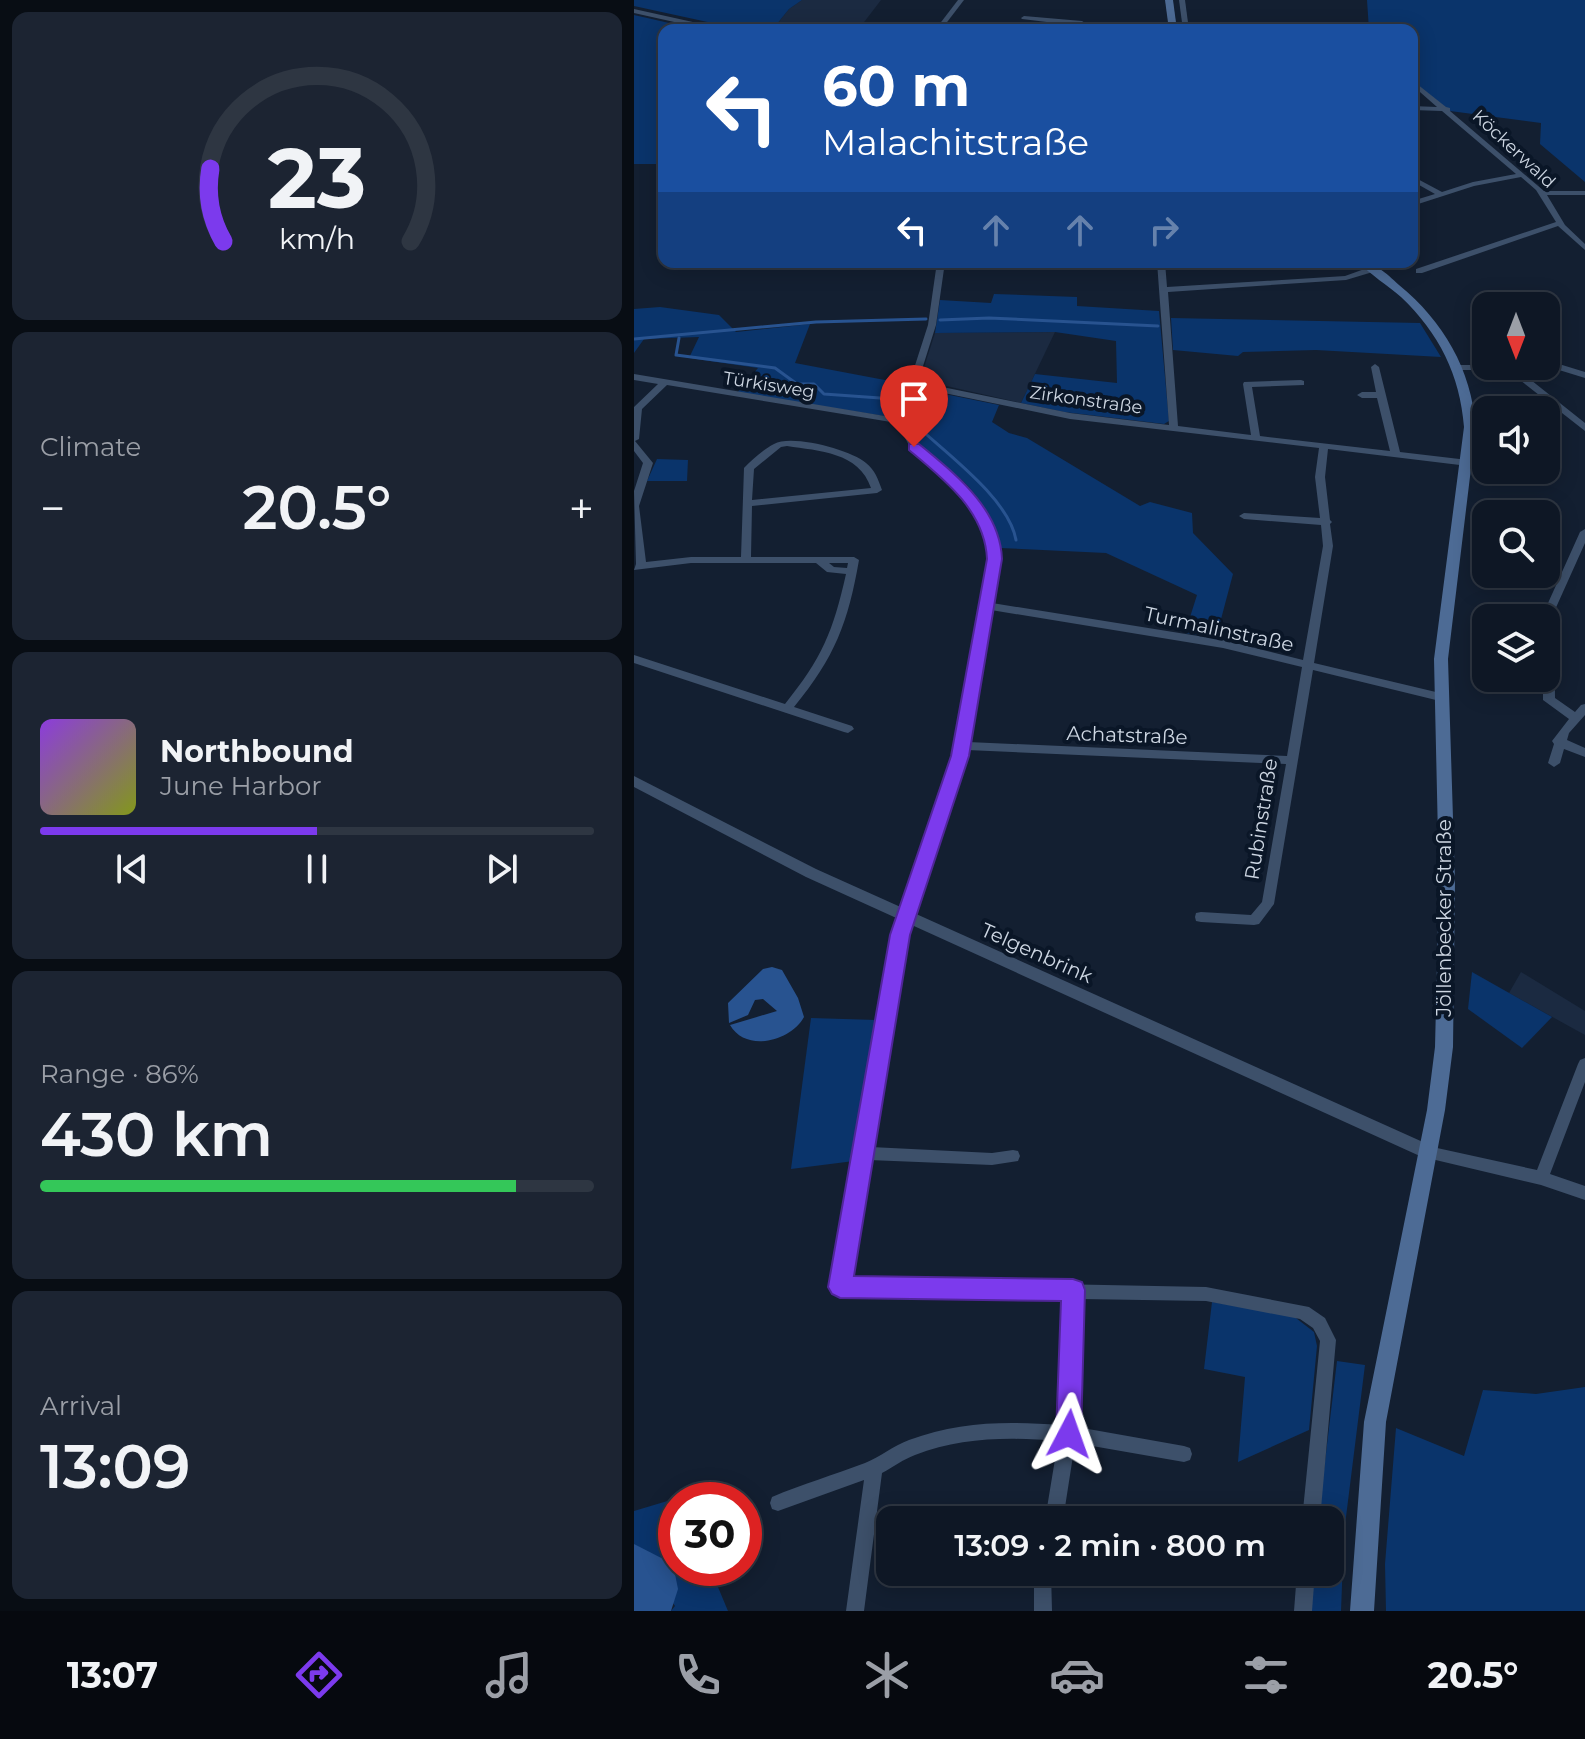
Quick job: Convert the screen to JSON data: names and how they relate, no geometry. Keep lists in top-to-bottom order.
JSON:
{
  "streets": {
    "main road": ["Jöllenbecker Straße"],
    "street": [
      "Köckerwald",
      "Türkisweg",
      "Zirkonstraße",
      "Turmalinstraße",
      "Achatstraße",
      "Rubinstraße",
      "Telgenbrink"
    ]
  },
  "crossings": [
    ["Türkisweg", "Turmalinstraße"],
    ["Zirkonstraße", "Rubinstraße"],
    ["Zirkonstraße", "Jöllenbecker Straße"],
    ["Turmalinstraße", "Rubinstraße"],
    ["Turmalinstraße", "Jöllenbecker Straße"],
    ["Achatstraße", "Rubinstraße"],
    ["Jöllenbecker Straße", "Telgenbrink"]
  ],
  "north": "bottom",
  "page": {
    "turn": ["60 m", "Malachitstraße"],
    "tile": [
      "Climate",
      ["Range · 86%", "430 km"],
      ["Arrival", "13:09"]
    ],
    "heat": ["−", "20.5°", "+"],
    "song": ["Northbound", "June Harbor"],
    "limit": "30",
    "trip": "13:09 · 2 min · 800 m",
    "tabs": ["13:07", "20.5°"],
    "gauge": ["23", "km/h"]
  }
}
